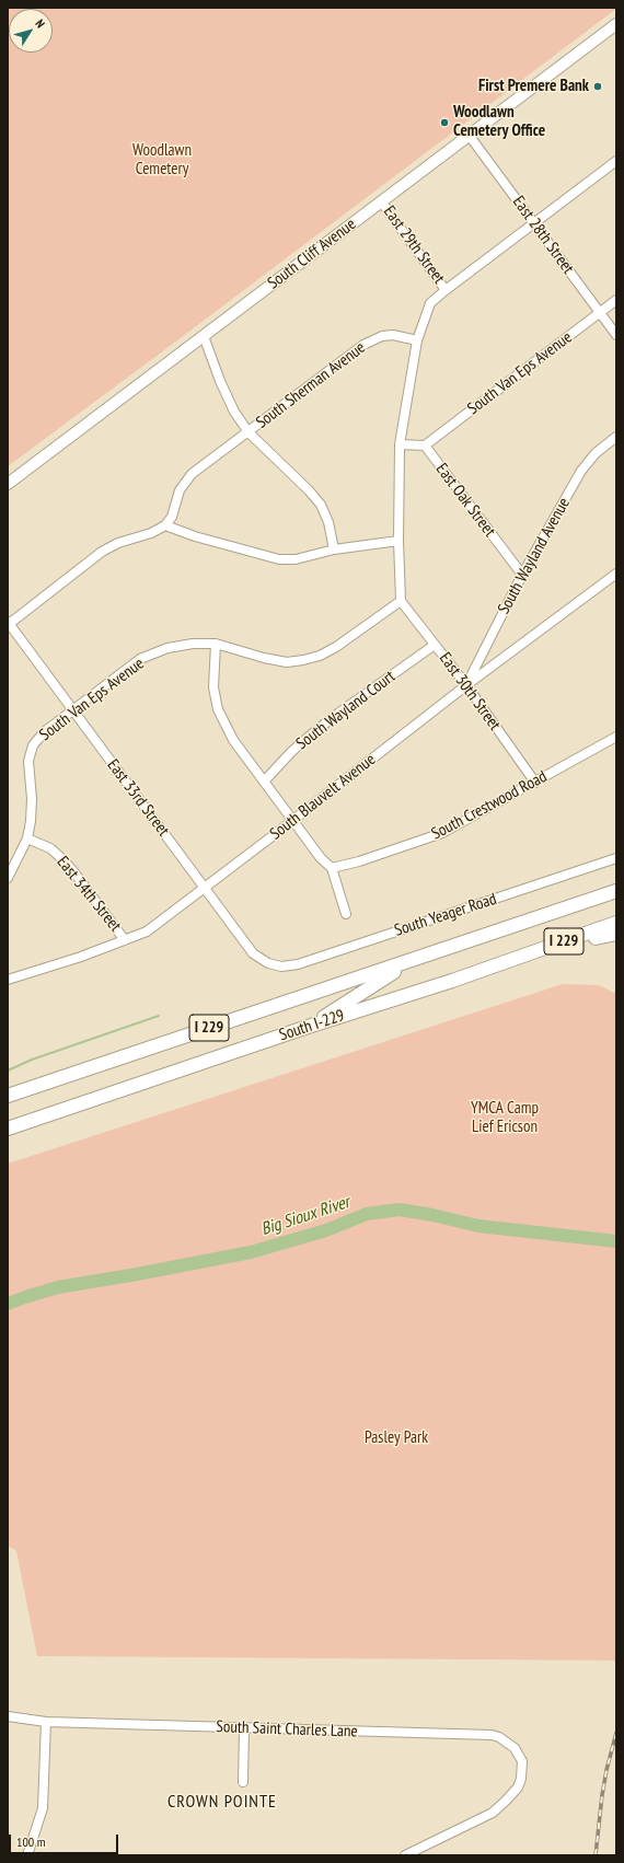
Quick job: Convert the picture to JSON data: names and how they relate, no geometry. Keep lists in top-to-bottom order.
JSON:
{
  "streets": {
    "highway": ["I 229", "South I-229"],
    "main road": ["South Cliff Avenue"],
    "street": [
      "East 28th Street",
      "East 29th Street",
      "South Van Eps Avenue",
      "South Sherman Avenue",
      "East Oak Street",
      "South Wayland Avenue",
      "East 30th Street",
      "South Wayland Court",
      "South Blauvelt Avenue",
      "East 33rd Street",
      "South Crestwood Road",
      "East 34th Street",
      "South Yeager Road",
      "South Saint Charles Lane"
    ]
  },
  "crossings": [
    ["East 28th Street", "South Cliff Avenue"],
    ["East 28th Street", "South Van Eps Avenue"],
    ["East 29th Street", "South Cliff Avenue"],
    ["South Van Eps Avenue", "East Oak Street"],
    ["South Van Eps Avenue", "East 30th Street"],
    ["South Van Eps Avenue", "East 33rd Street"],
    ["South Van Eps Avenue", "East 34th Street"],
    ["East Oak Street", "South Wayland Avenue"],
    ["South Wayland Avenue", "East 30th Street"],
    ["South Wayland Avenue", "South Blauvelt Avenue"],
    ["East 30th Street", "South Wayland Court"],
    ["East 30th Street", "South Blauvelt Avenue"],
    ["East 30th Street", "South Crestwood Road"],
    ["South Blauvelt Avenue", "East 33rd Street"],
    ["South Blauvelt Avenue", "East 34th Street"],
    ["East 33rd Street", "South Yeager Road"]
  ],
  "districts": ["CROWN POINTE"],
  "water": ["Big Sioux River"],
  "parks": ["Woodlawn Cemetery", "YMCA Camp Lief Ericson", "Pasley Park"],
  "places": ["First Premere Bank", "Woodlawn Cemetery Office"],
  "scale_bar": "100 m",
  "north": "top right"
}
